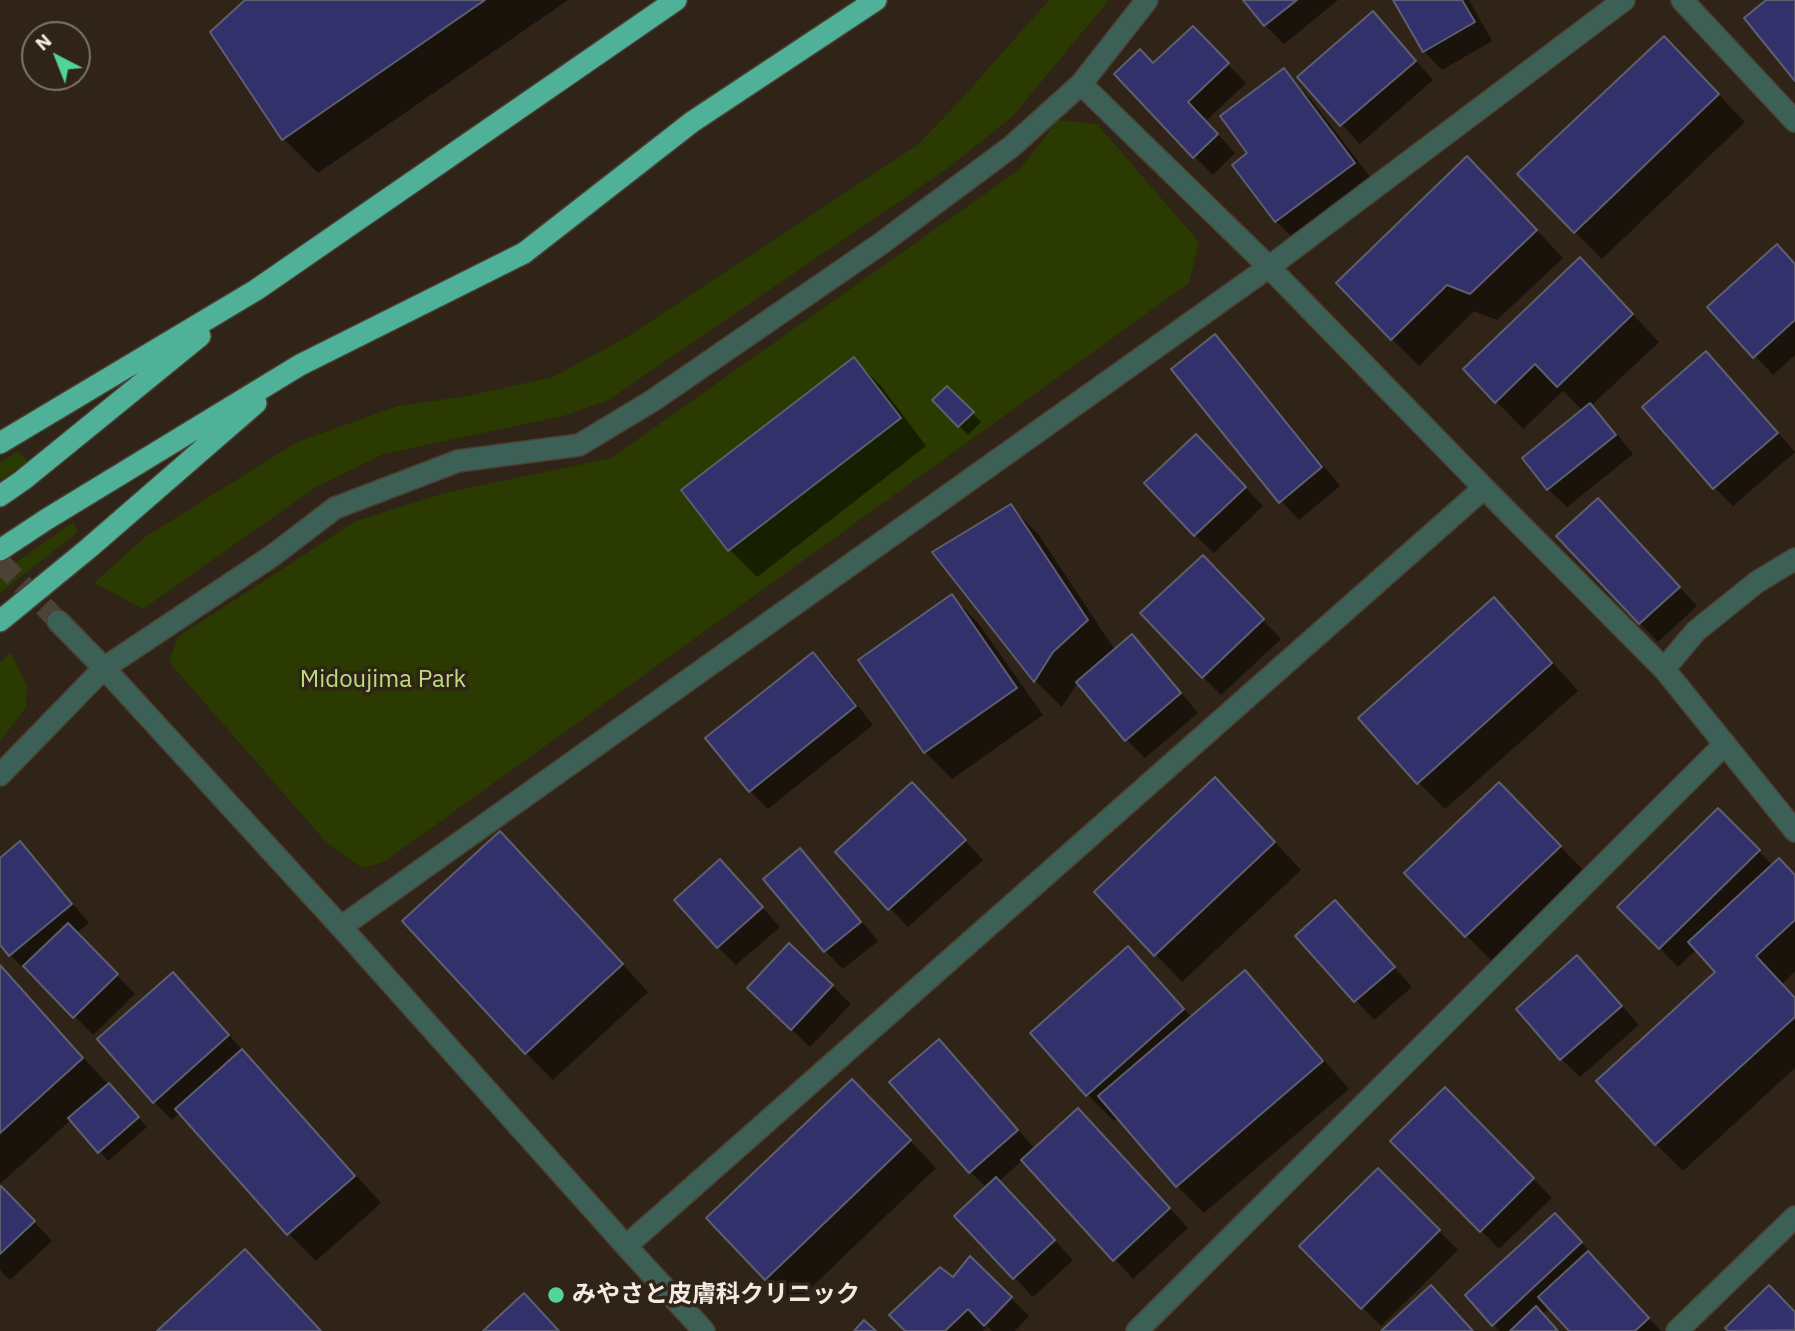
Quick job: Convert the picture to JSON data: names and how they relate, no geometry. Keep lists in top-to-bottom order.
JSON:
{
  "parks": ["Midoujima Park"],
  "places": ["みやさと皮膚科クリニック"],
  "north": "top left"
}
